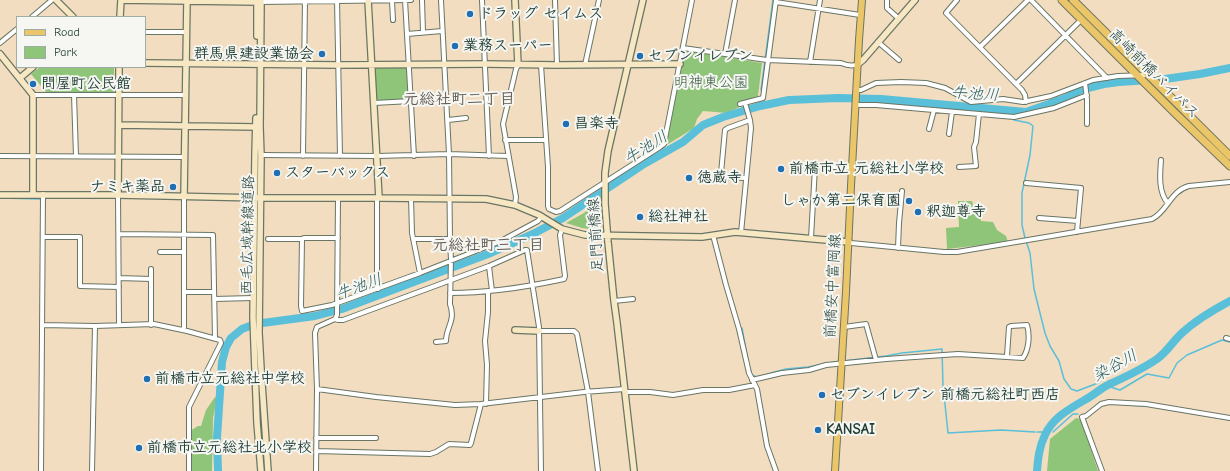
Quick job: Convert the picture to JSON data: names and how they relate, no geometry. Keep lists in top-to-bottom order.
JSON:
{
  "streets": {
    "highway": ["高崎前橋バイパス"],
    "main road": ["前橋安中富岡線"],
    "street": ["西毛広域幹線道路", "足門前橋線"]
  },
  "districts": ["元総社町二丁目", "元総社町三丁目"],
  "water": ["牛池川", "染谷川"],
  "parks": ["明神東公園"],
  "places": [
    "ドラッグ セイムス",
    "業務スーパー",
    "群馬県建設業協会",
    "セブンイレブン",
    "問屋町公民館",
    "昌楽寺",
    "前橋市立 元総社小学校",
    "スターバックス",
    "徳蔵寺",
    "ナミキ薬品",
    "しゃか第二保育園",
    "釈迦尊寺",
    "総社神社",
    "前橋市立元総社中学校",
    "セブンイレブン 前橋元総社町西店",
    "KANSAI",
    "前橋市立元総社北小学校"
  ],
  "legend": ["Road", "Park"]
}
